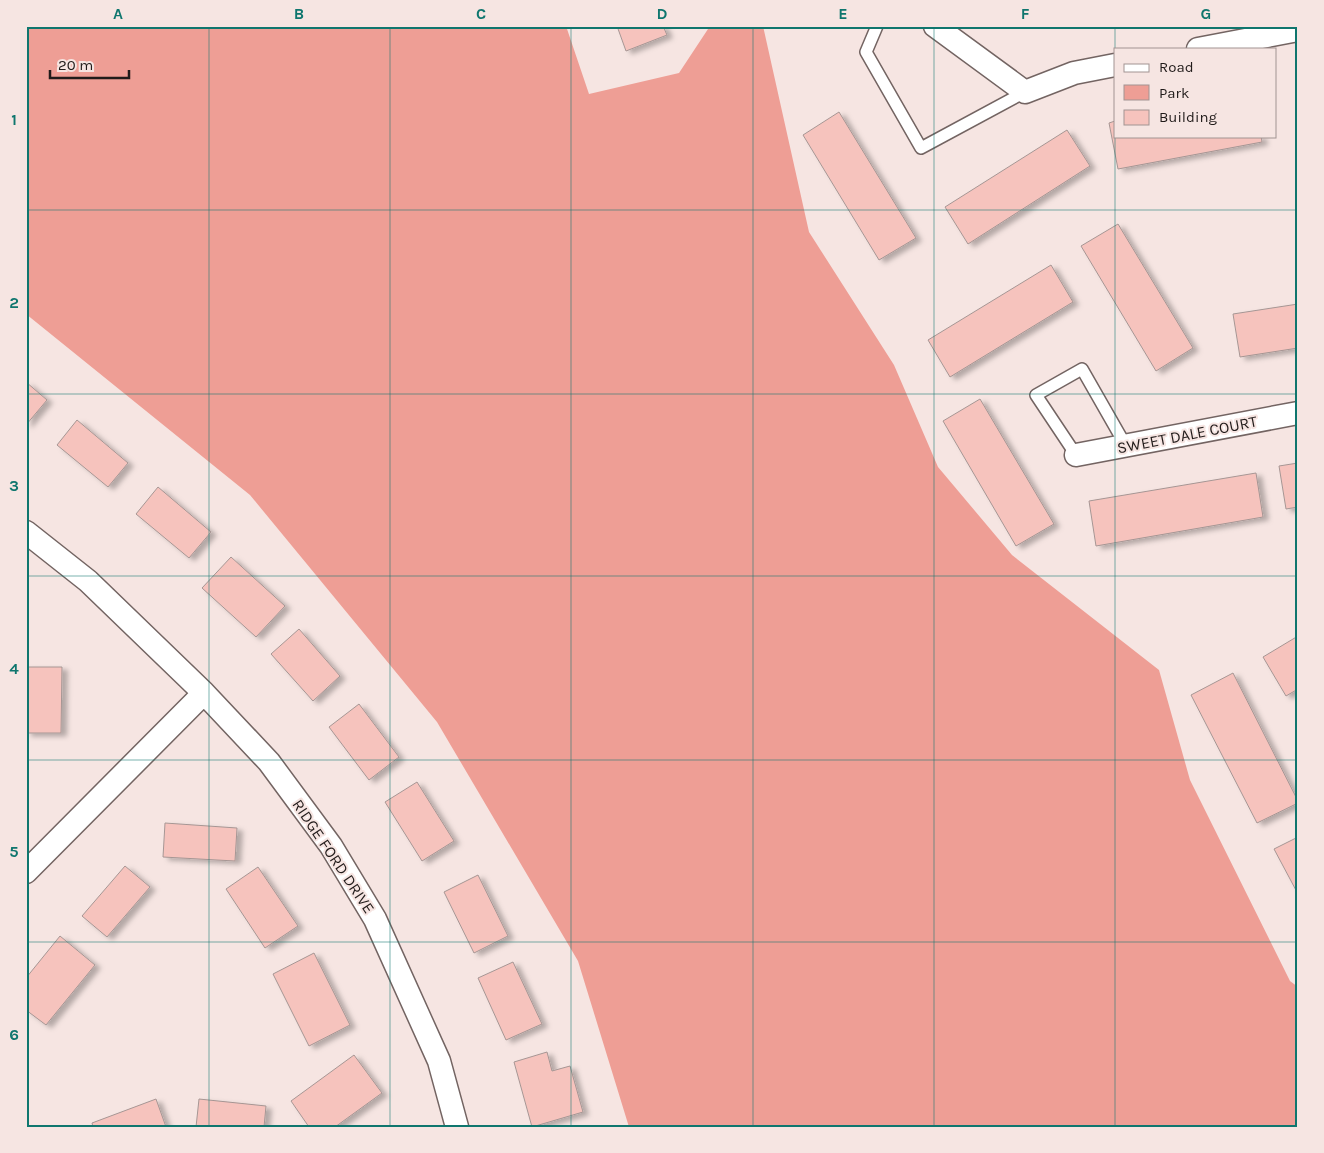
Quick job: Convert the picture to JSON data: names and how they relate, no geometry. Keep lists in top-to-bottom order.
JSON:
{
  "streets": {
    "street": ["SWEET DALE COURT", "RIDGE FORD DRIVE"]
  },
  "legend": ["Road", "Park", "Building"],
  "scale_bar": "20 m",
  "grid": {
    "columns": [
      "A",
      "B",
      "C",
      "D",
      "E",
      "F",
      "G"
    ],
    "rows": [
      "1",
      "2",
      "3",
      "4",
      "5",
      "6"
    ]
  }
}
